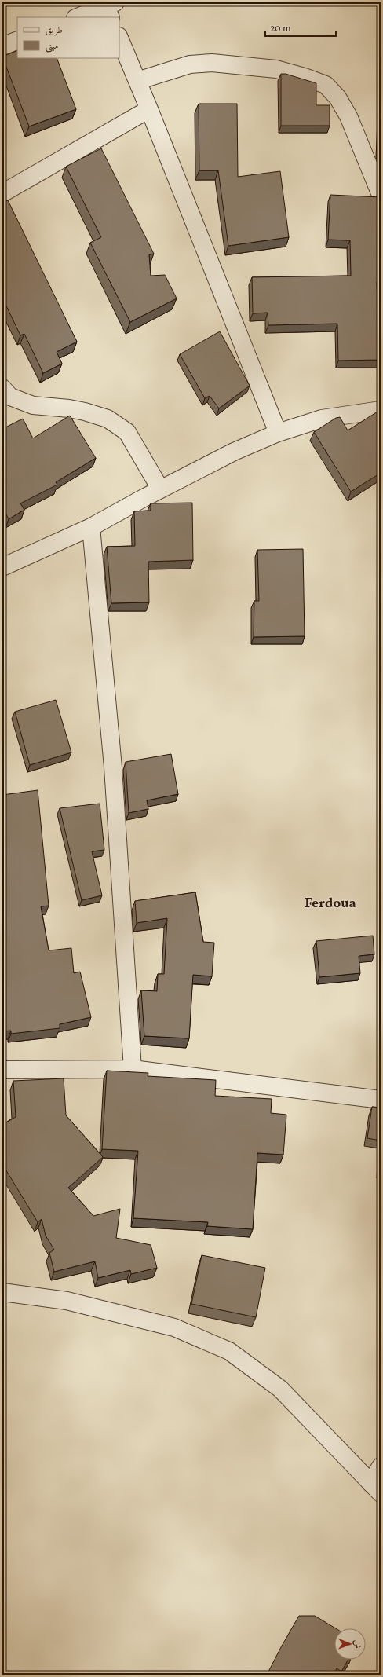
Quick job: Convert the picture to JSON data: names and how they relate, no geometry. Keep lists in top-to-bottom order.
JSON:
{
  "districts": ["Ferdoua"],
  "legend": ["طريق", "مبنى"],
  "scale_bar": "20 m",
  "north": "right"
}
